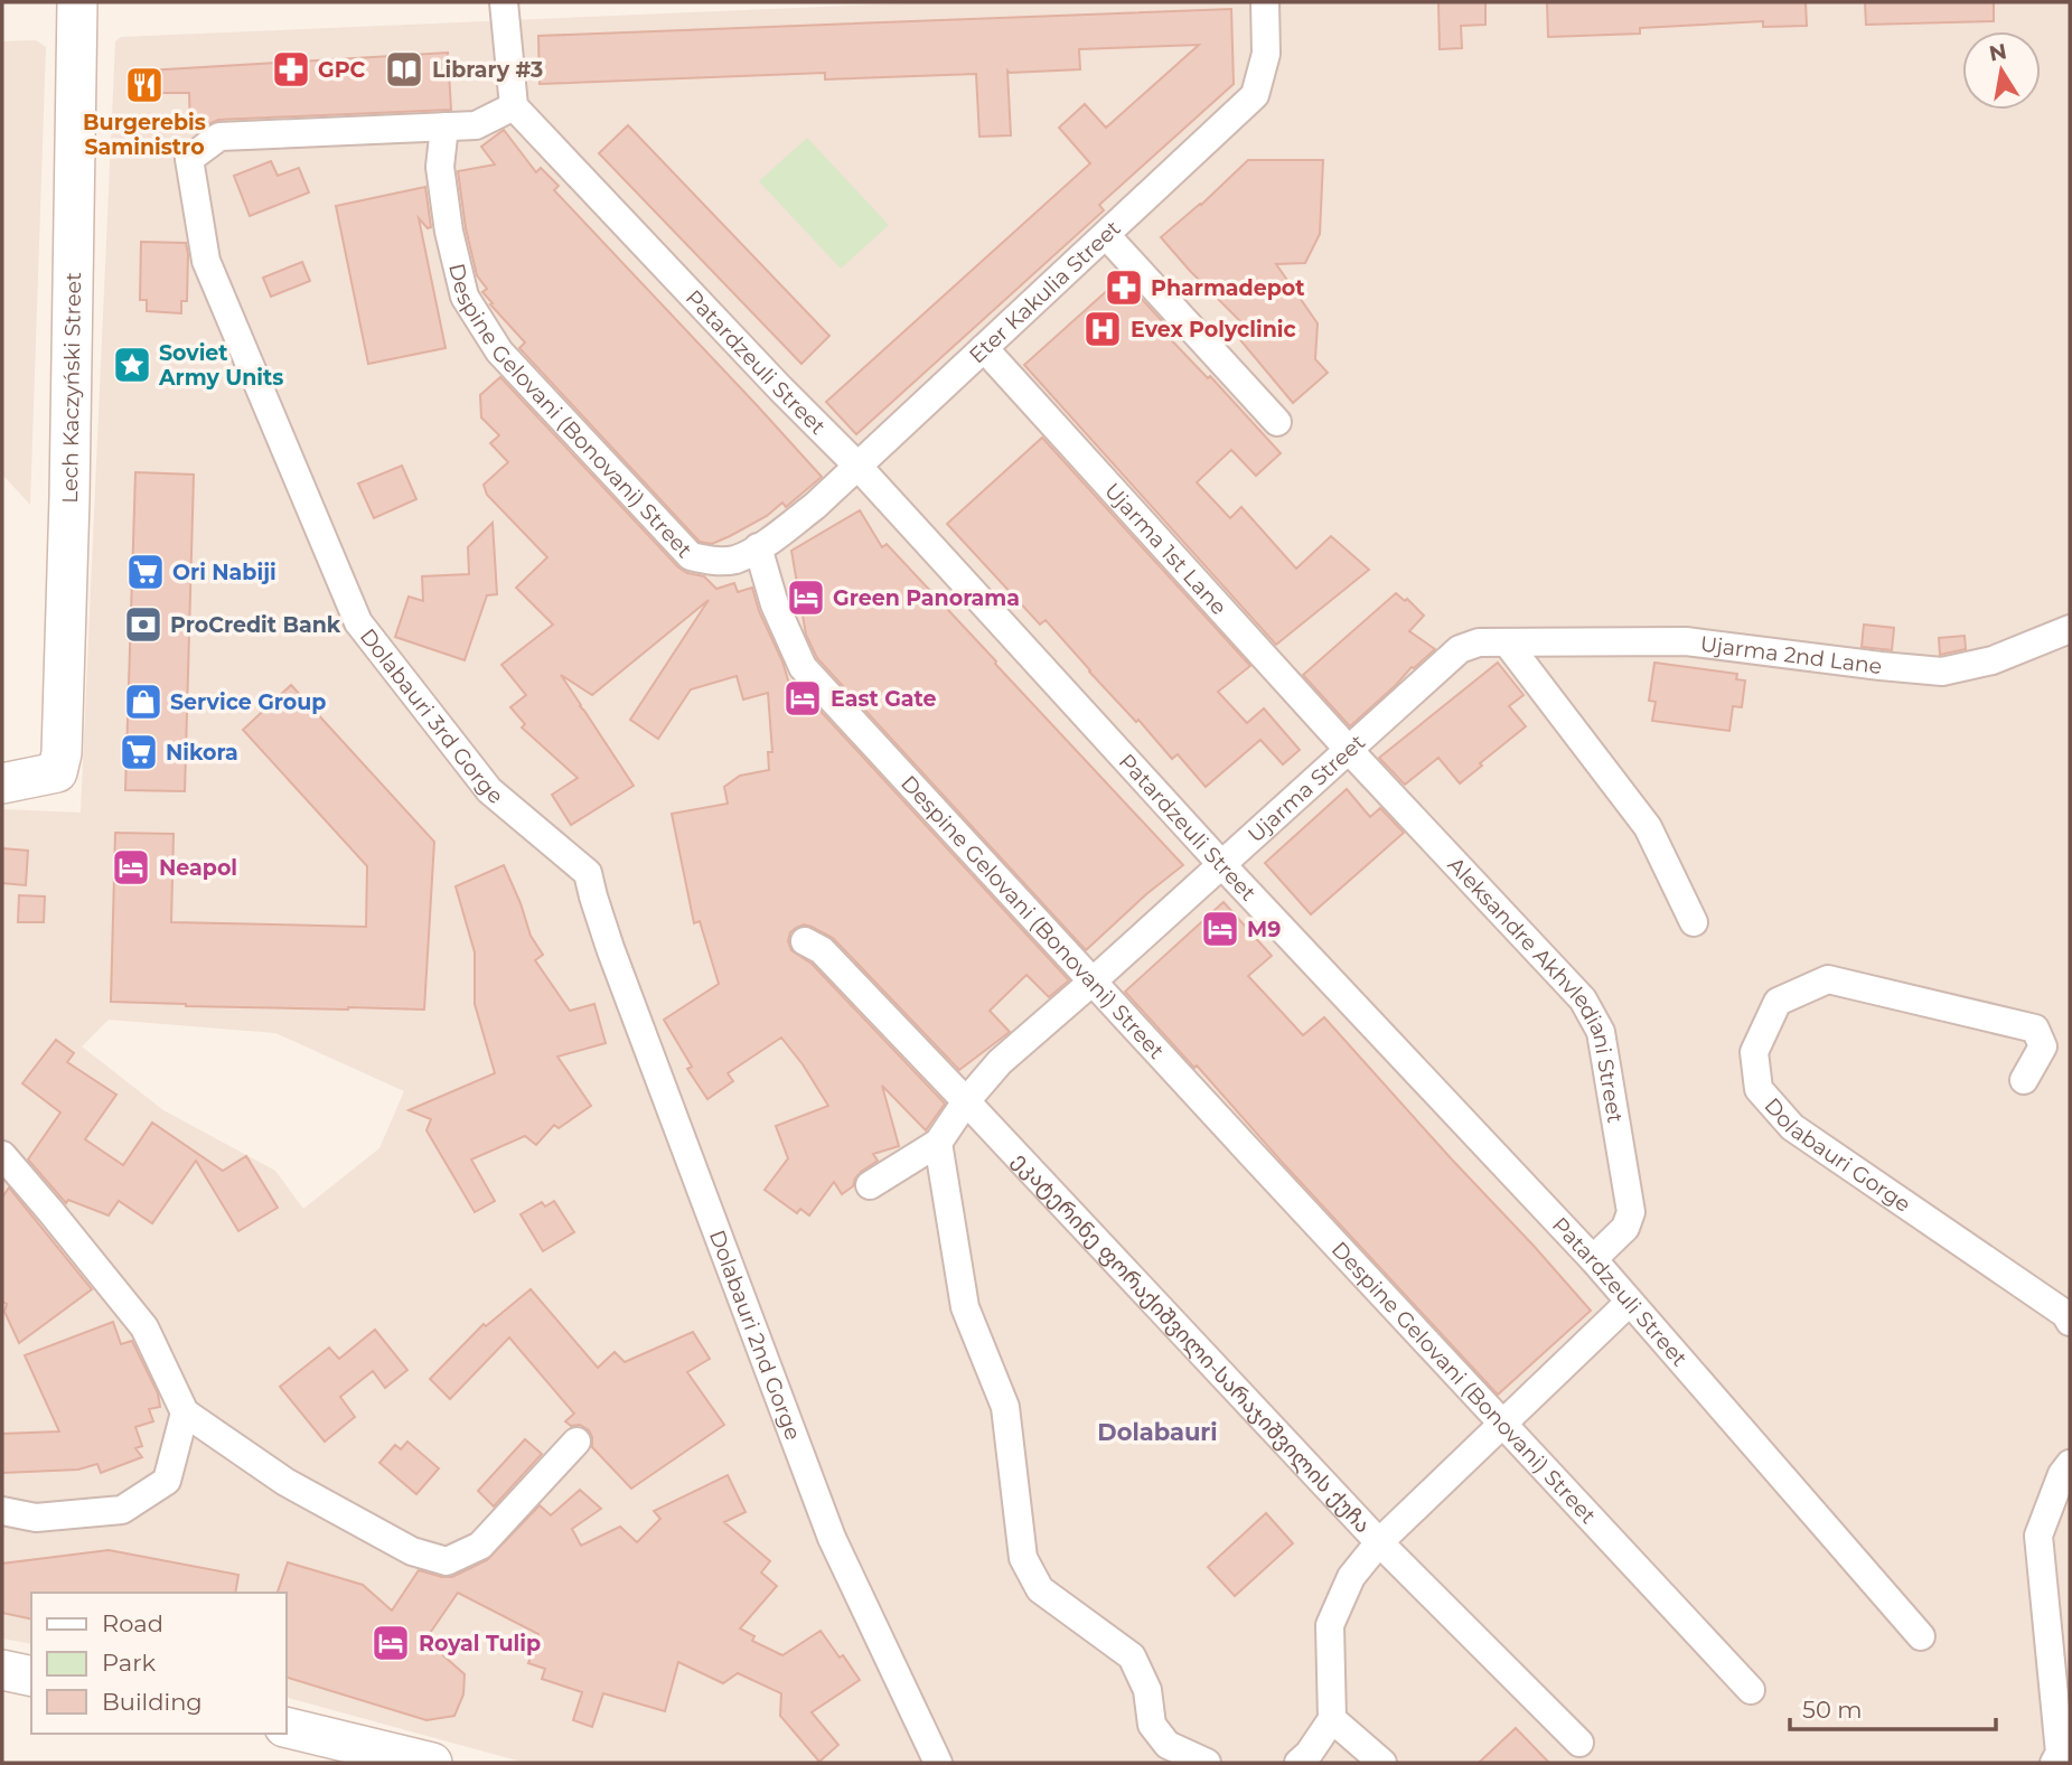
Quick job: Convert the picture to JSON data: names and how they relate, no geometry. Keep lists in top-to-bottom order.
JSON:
{
  "streets": {
    "main road": ["Lech Kaczyński Street"],
    "street": [
      "Eter Kakulia Street",
      "Patardzeuli Street",
      "Despine Gelovani (Bonovani) Street",
      "Ujarma 1st Lane",
      "Ujarma 2nd Lane",
      "Dolabauri 3rd Gorge",
      "Ujarma Street",
      "Aleksandre Akhvlediani Street",
      "Dolabauri Gorge",
      "Dolabauri 2nd Gorge",
      "ეკატერინე ფორაქიშვილი-სარაჯიშვილის ქუჩა"
    ]
  },
  "crossings": [
    ["Eter Kakulia Street", "Patardzeuli Street"],
    ["Eter Kakulia Street", "Despine Gelovani (Bonovani) Street"],
    ["Eter Kakulia Street", "Ujarma 1st Lane"],
    ["Patardzeuli Street", "Dolabauri 3rd Gorge"],
    ["Patardzeuli Street", "Ujarma Street"],
    ["Patardzeuli Street", "Aleksandre Akhvlediani Street"],
    ["Despine Gelovani (Bonovani) Street", "Dolabauri 3rd Gorge"],
    ["Despine Gelovani (Bonovani) Street", "Ujarma Street"],
    ["Ujarma 1st Lane", "Ujarma Street"],
    ["Ujarma 1st Lane", "Aleksandre Akhvlediani Street"],
    ["Ujarma 2nd Lane", "Ujarma Street"],
    ["Dolabauri 3rd Gorge", "Dolabauri 2nd Gorge"],
    ["Ujarma Street", "Aleksandre Akhvlediani Street"],
    ["Ujarma Street", "ეკატერინე ფორაქიშვილი-სარაჯიშვილის ქუჩა"]
  ],
  "districts": ["Dolabauri"],
  "places": {
    "pharmacy": ["GPC", "Pharmadepot"],
    "library": ["Library #3"],
    "restaurant": ["Burgerebis Saministro"],
    "hospital": ["Evex Polyclinic"],
    "place": ["Soviet Army Units"],
    "supermarket": ["Ori Nabiji", "Nikora"],
    "hotel": [
      "Green Panorama",
      "East Gate",
      "Neapol",
      "M9",
      "Royal Tulip"
    ],
    "bank": ["ProCredit Bank"],
    "shop": ["Service Group"]
  },
  "legend": ["Road", "Park", "Building"],
  "scale_bar": "50 m",
  "north": "top"
}
